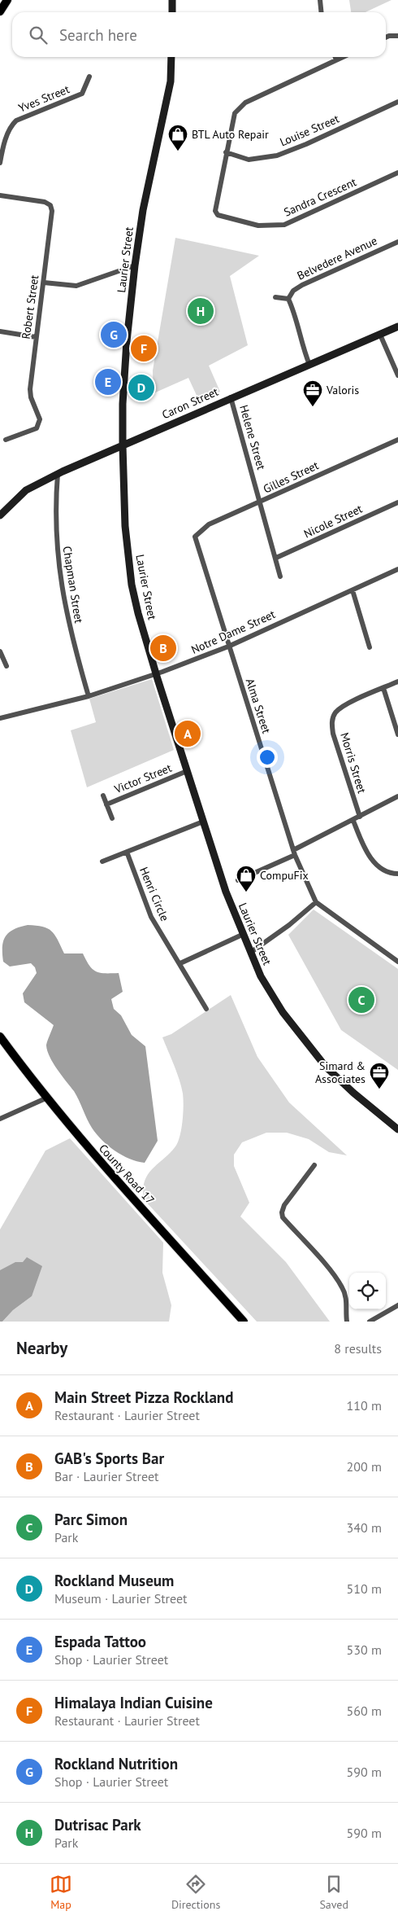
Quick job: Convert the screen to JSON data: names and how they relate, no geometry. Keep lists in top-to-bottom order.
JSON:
{
  "streets": {
    "main road": ["Laurier Street", "Caron Street", "County Road 17"],
    "street": [
      "Yves Street",
      "Louise Street",
      "Sandra Crescent",
      "Belvedere Avenue",
      "Robert Street",
      "Helene Street",
      "Gilles Street",
      "Nicole Street",
      "Chapman Street",
      "Notre Dame Street",
      "Alma Street",
      "Morris Street",
      "Victor Street",
      "Henri Circle"
    ]
  },
  "crossings": [
    ["Louise Street", "Sandra Crescent"],
    ["Laurier Street", "Caron Street"],
    ["Laurier Street", "Notre Dame Street"],
    ["Laurier Street", "Victor Street"],
    ["Caron Street", "Helene Street"],
    ["Caron Street", "Chapman Street"],
    ["Helene Street", "Gilles Street"],
    ["Helene Street", "Nicole Street"],
    ["Gilles Street", "Alma Street"],
    ["Chapman Street", "Notre Dame Street"],
    ["Notre Dame Street", "Alma Street"]
  ],
  "places": {
    "shop": ["BTL Auto Repair", "CompuFix"],
    "office": ["Valoris", "Simard & Associates"]
  },
  "page": {
    "search": "Search here",
    "pins": [
      "H",
      "G",
      "F",
      "E",
      "D",
      "B",
      "A",
      "C"
    ],
    "heading": ["Nearby", "8 results"],
    "list": [
      {
        "mark": "A",
        "name": "Main Street Pizza Rockland",
        "note": "Restaurant · Laurier Street",
        "value": "110 m"
      },
      {
        "mark": "B",
        "name": "GAB's Sports Bar",
        "note": "Bar · Laurier Street",
        "value": "200 m"
      },
      {
        "mark": "C",
        "name": "Parc Simon",
        "note": "Park",
        "value": "340 m"
      },
      {
        "mark": "D",
        "name": "Rockland Museum",
        "note": "Museum · Laurier Street",
        "value": "510 m"
      },
      {
        "mark": "E",
        "name": "Espada Tattoo",
        "note": "Shop · Laurier Street",
        "value": "530 m"
      },
      {
        "mark": "F",
        "name": "Himalaya Indian Cuisine",
        "note": "Restaurant · Laurier Street",
        "value": "560 m"
      },
      {
        "mark": "G",
        "name": "Rockland Nutrition",
        "note": "Shop · Laurier Street",
        "value": "590 m"
      },
      {
        "mark": "H",
        "name": "Dutrisac Park",
        "note": "Park",
        "value": "590 m"
      }
    ],
    "nav": ["Map", "Directions", "Saved"]
  }
}
